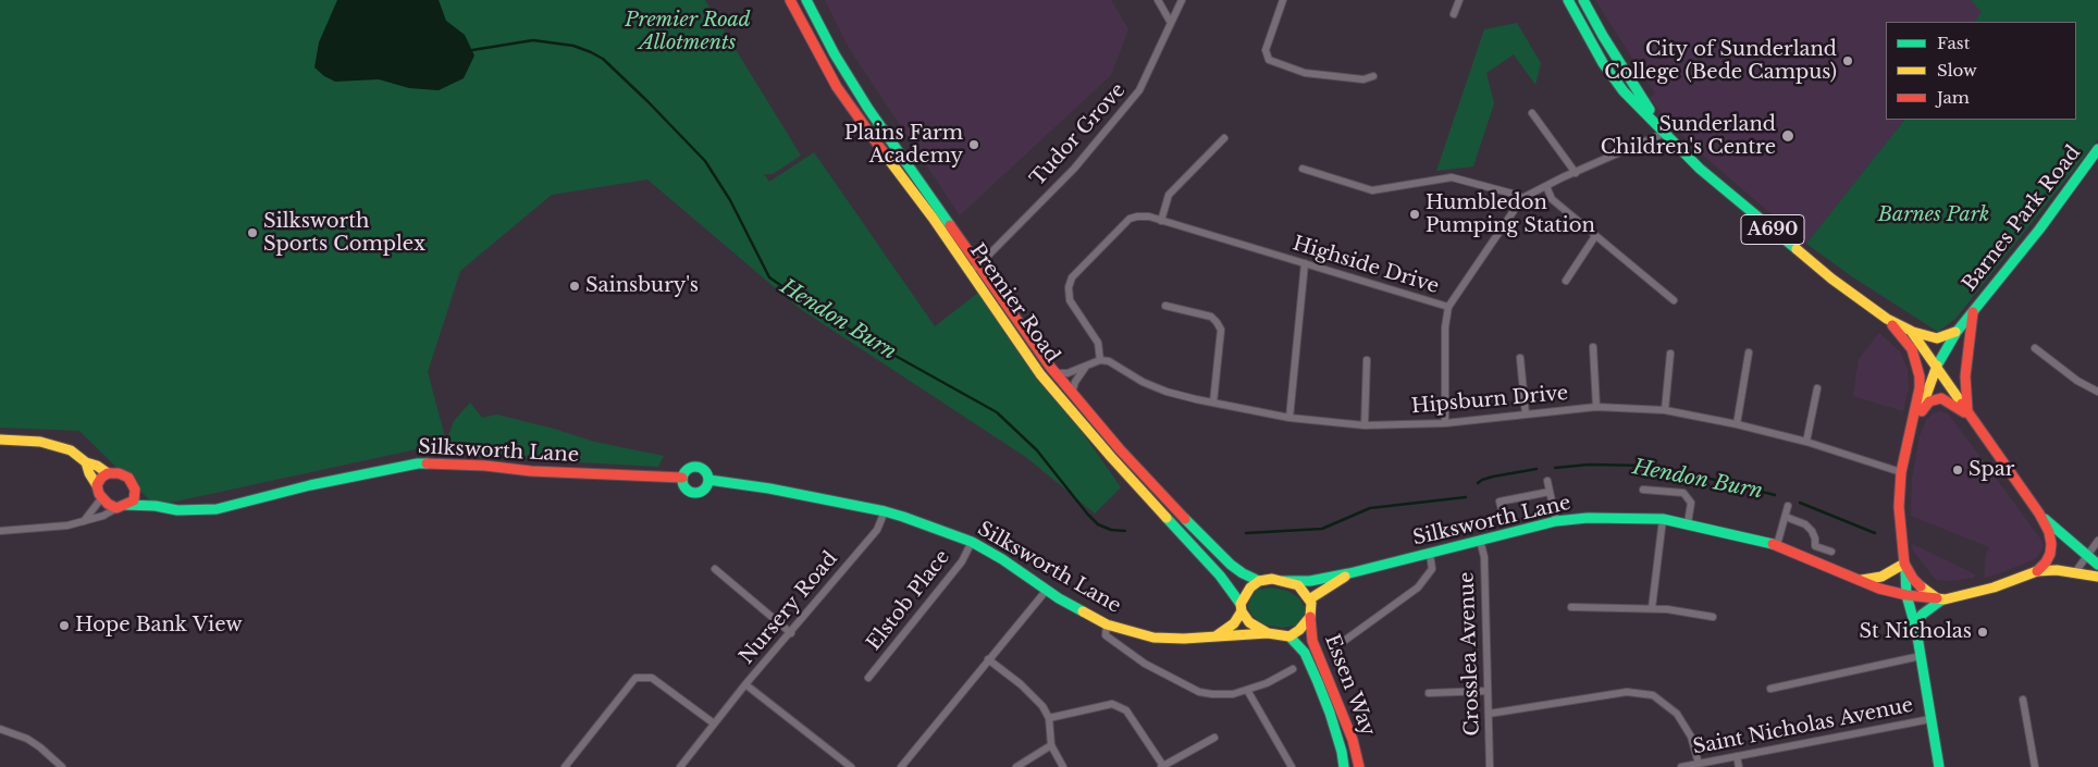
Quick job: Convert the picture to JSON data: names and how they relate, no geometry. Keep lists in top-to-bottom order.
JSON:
{
  "streets": {
    "main road": [
      "Barnes Park Road",
      "A690",
      "Premier Road",
      "Silksworth Lane",
      "Essen Way"
    ],
    "street": [
      "Tudor Grove",
      "Highside Drive",
      "Hipsburn Drive",
      "Elstob Place",
      "Nursery Road",
      "Crosslea Avenue",
      "Saint Nicholas Avenue"
    ]
  },
  "crossings": [
    ["Tudor Grove", "Premier Road"],
    ["Barnes Park Road", "A690"],
    ["A690", "Hipsburn Drive"],
    ["Highside Drive", "Hipsburn Drive"],
    ["Premier Road", "Silksworth Lane"],
    ["Premier Road", "Essen Way"],
    ["Silksworth Lane", "Elstob Place"],
    ["Silksworth Lane", "Nursery Road"],
    ["Silksworth Lane", "Crosslea Avenue"],
    ["Silksworth Lane", "Essen Way"]
  ],
  "water": ["Hendon Burn"],
  "parks": ["Premier Road Allotments", "Barnes Park"],
  "places": [
    "City of Sunderland College (Bede Campus)",
    "Sunderland Children's Centre",
    "Plains Farm Academy",
    "Humbledon Pumping Station",
    "Silksworth Sports Complex",
    "Sainsbury's",
    "Spar",
    "Hope Bank View",
    "St Nicholas"
  ],
  "legend": ["Fast", "Slow", "Jam"]
}
